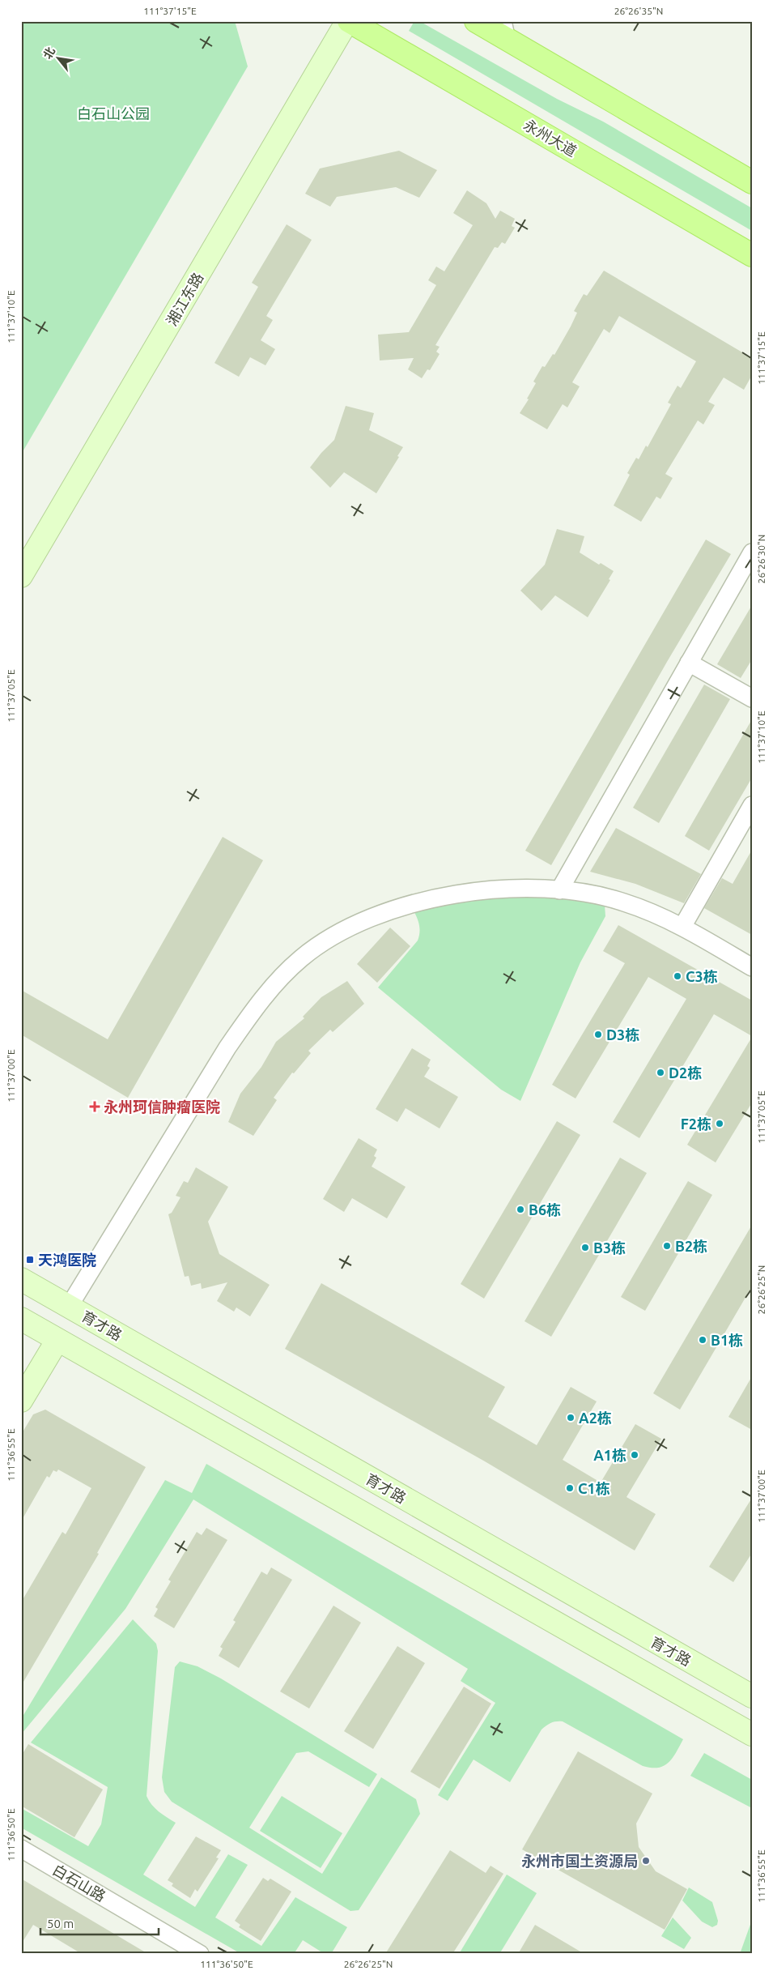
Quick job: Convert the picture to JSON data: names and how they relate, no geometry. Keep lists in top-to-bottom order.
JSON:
{
  "streets": {
    "main road": ["永州大道", "湘江东路", "育才路"],
    "street": ["白石山路"]
  },
  "crossings": [
    ["永州大道", "湘江东路"]
  ],
  "parks": ["白石山公园"],
  "places": {
    "other": [
      "C3栋",
      "D3栋",
      "D2栋",
      "F2栋",
      "B6栋",
      "B2栋",
      "B3栋",
      "B1栋",
      "A2栋",
      "A1栋",
      "C1栋",
      "永州市国土资源局"
    ],
    "health": ["永州珂信肿瘤医院"],
    "transit": ["天鸿医院"]
  },
  "scale_bar": "50 m",
  "north": "top left",
  "coordinates": [
    "111°37'15\"E",
    "26°26'35\"N",
    "111°37'10\"E",
    "26°26'30\"N",
    "111°37'05\"E",
    "111°37'00\"E",
    "26°26'25\"N",
    "111°36'55\"E",
    "111°36'50\"E"
  ]
}
